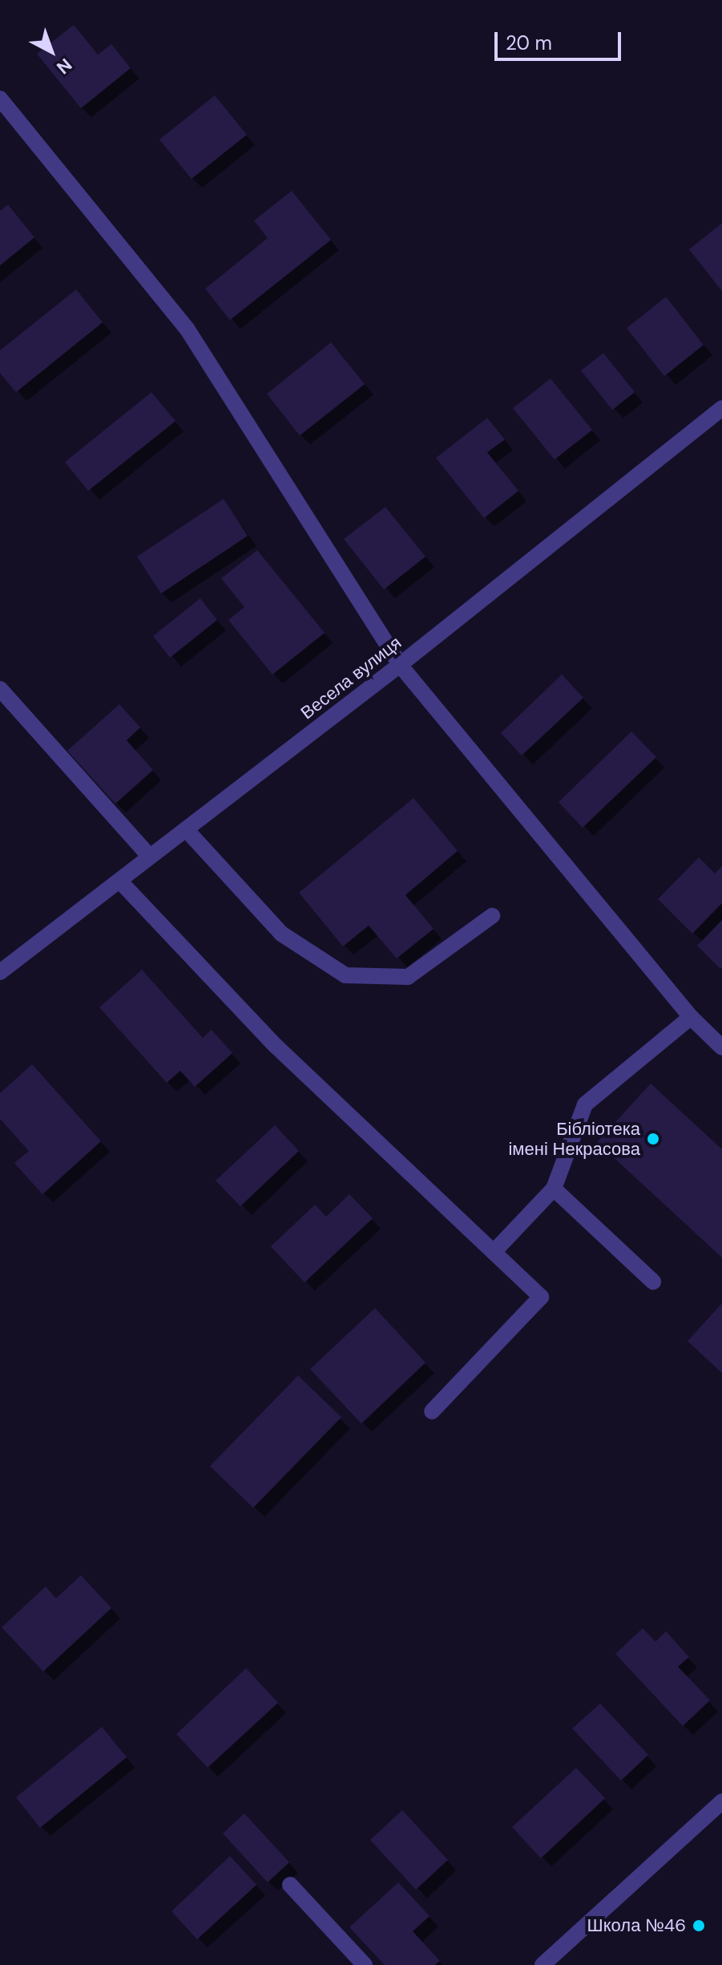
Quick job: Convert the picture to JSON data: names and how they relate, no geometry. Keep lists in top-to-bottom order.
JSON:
{
  "streets": {
    "street": ["Весела вулиця"]
  },
  "places": ["Бібліотека імені Некрасова", "Школа №46"],
  "scale_bar": "20 m",
  "north": "bottom right"
}
